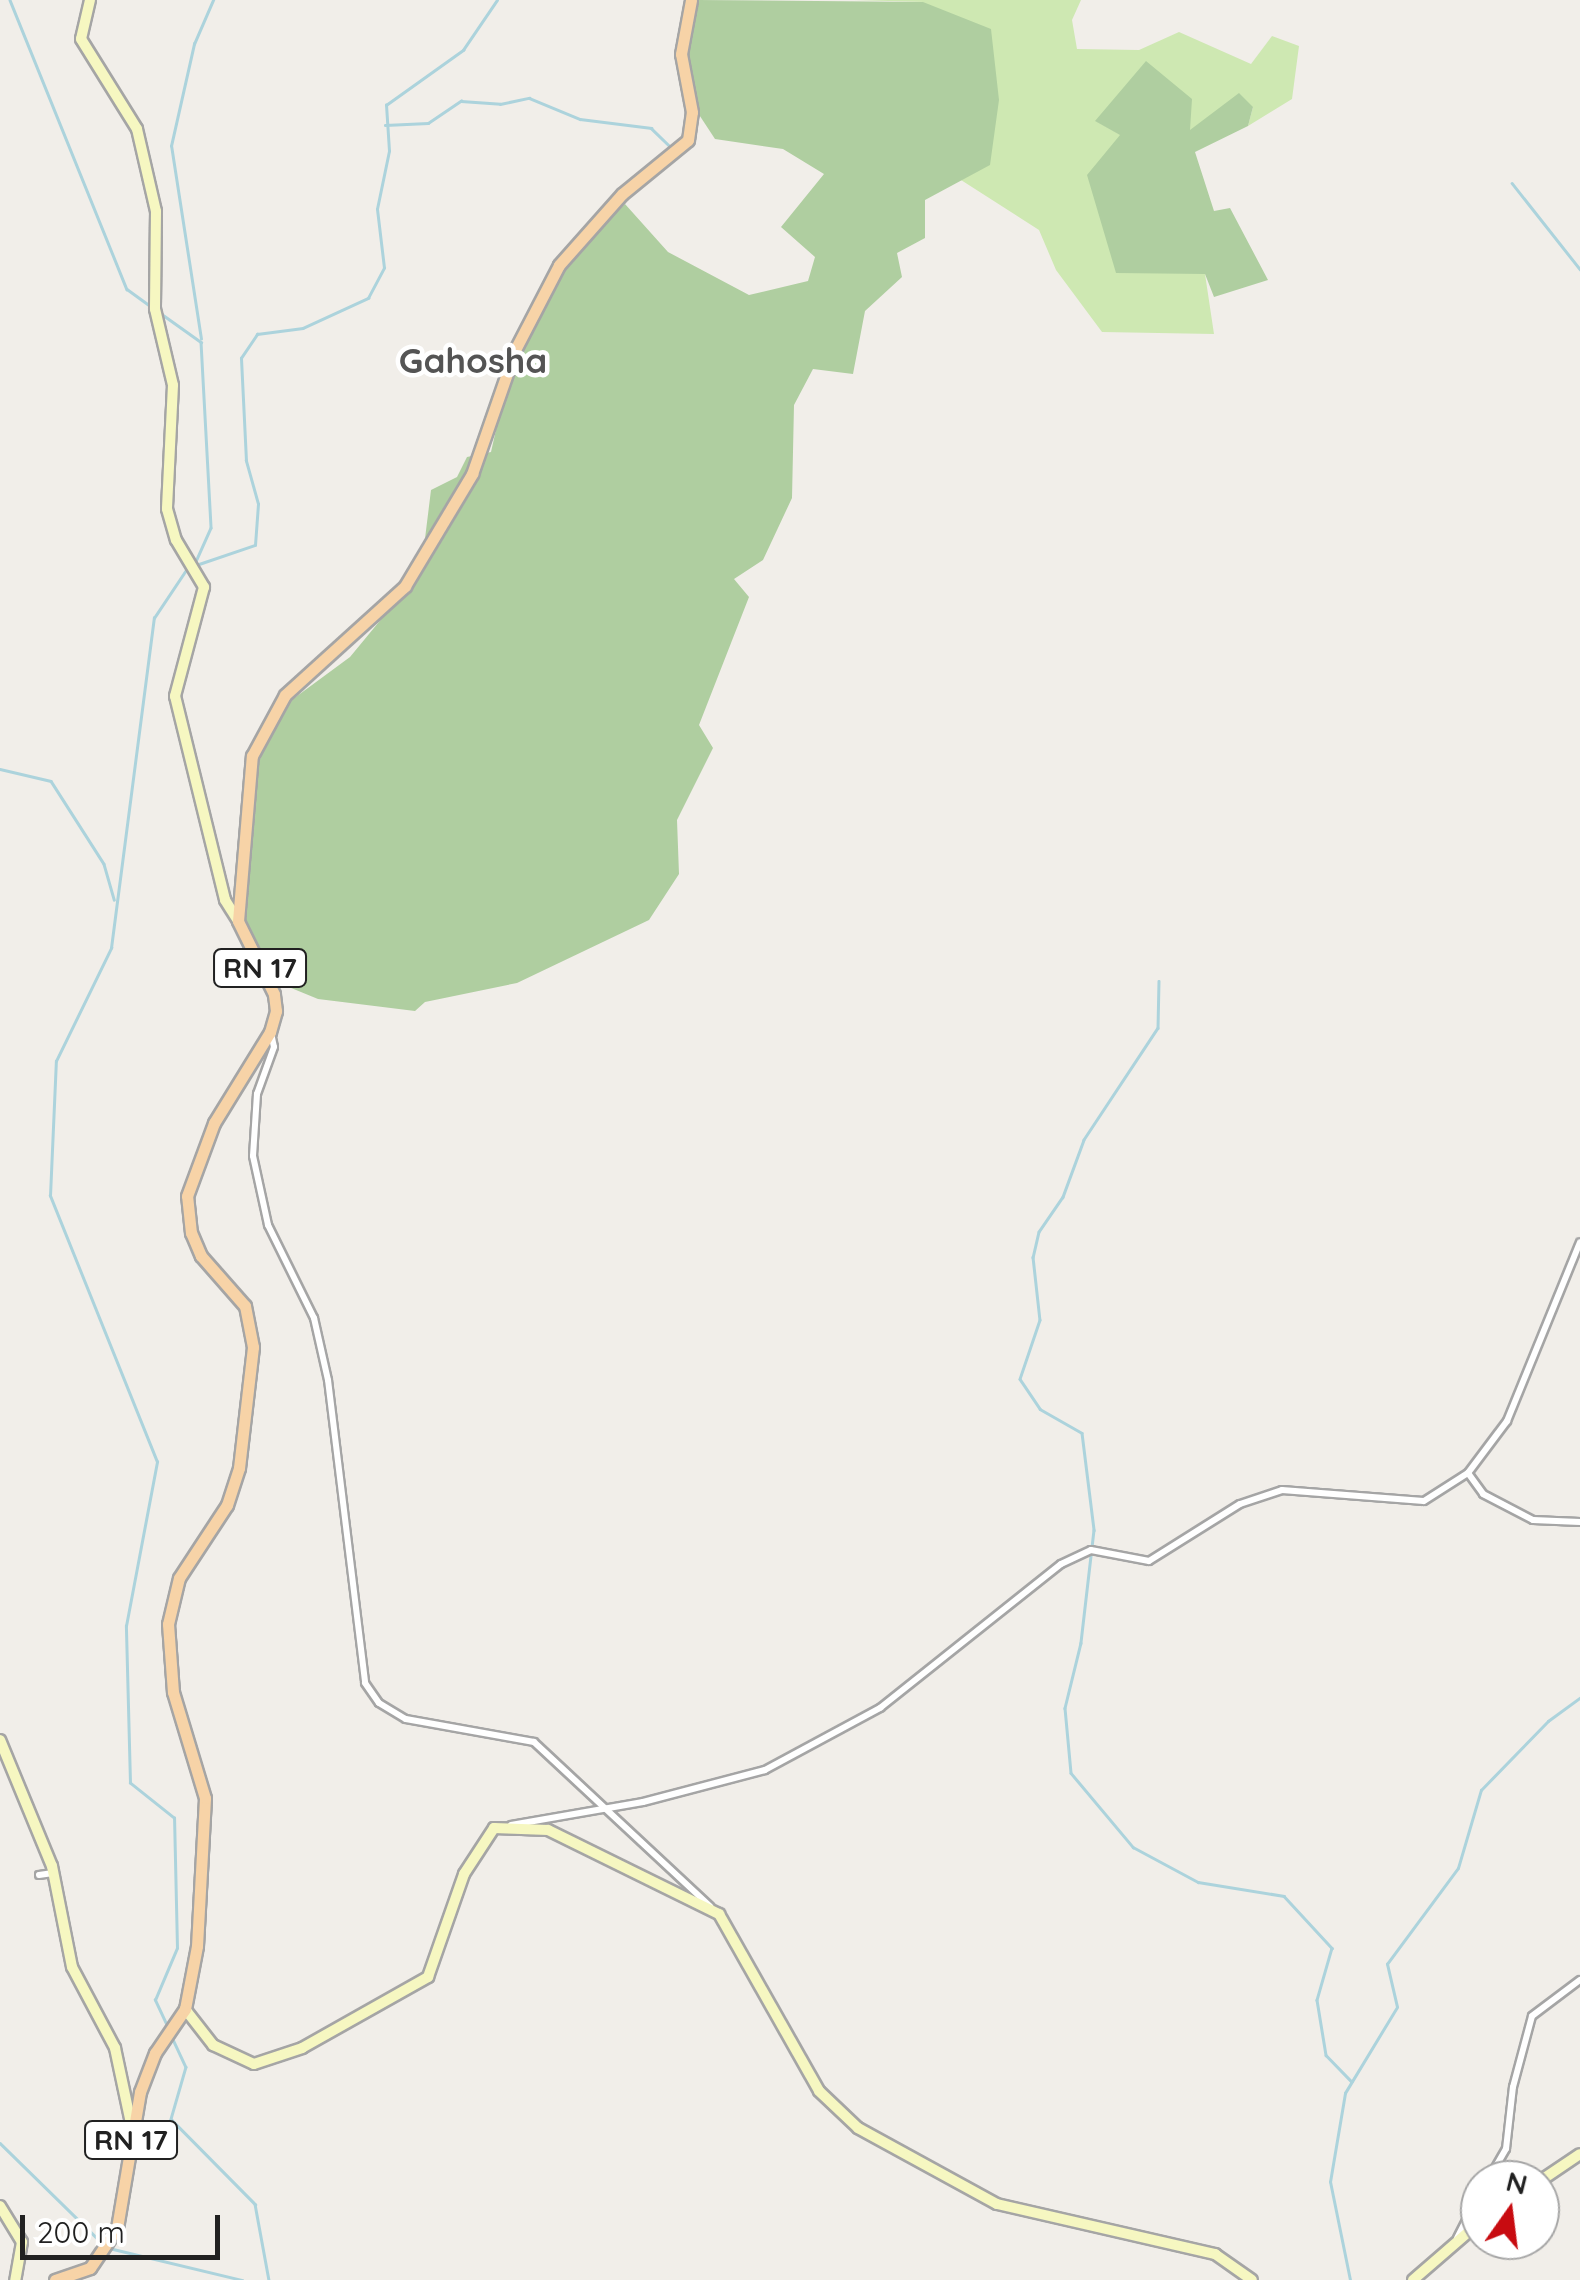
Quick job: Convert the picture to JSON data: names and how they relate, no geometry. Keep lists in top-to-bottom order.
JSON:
{
  "streets": {
    "main road": ["RN 17"]
  },
  "districts": ["Gahosha"],
  "scale_bar": "200 m",
  "north": "top"
}
